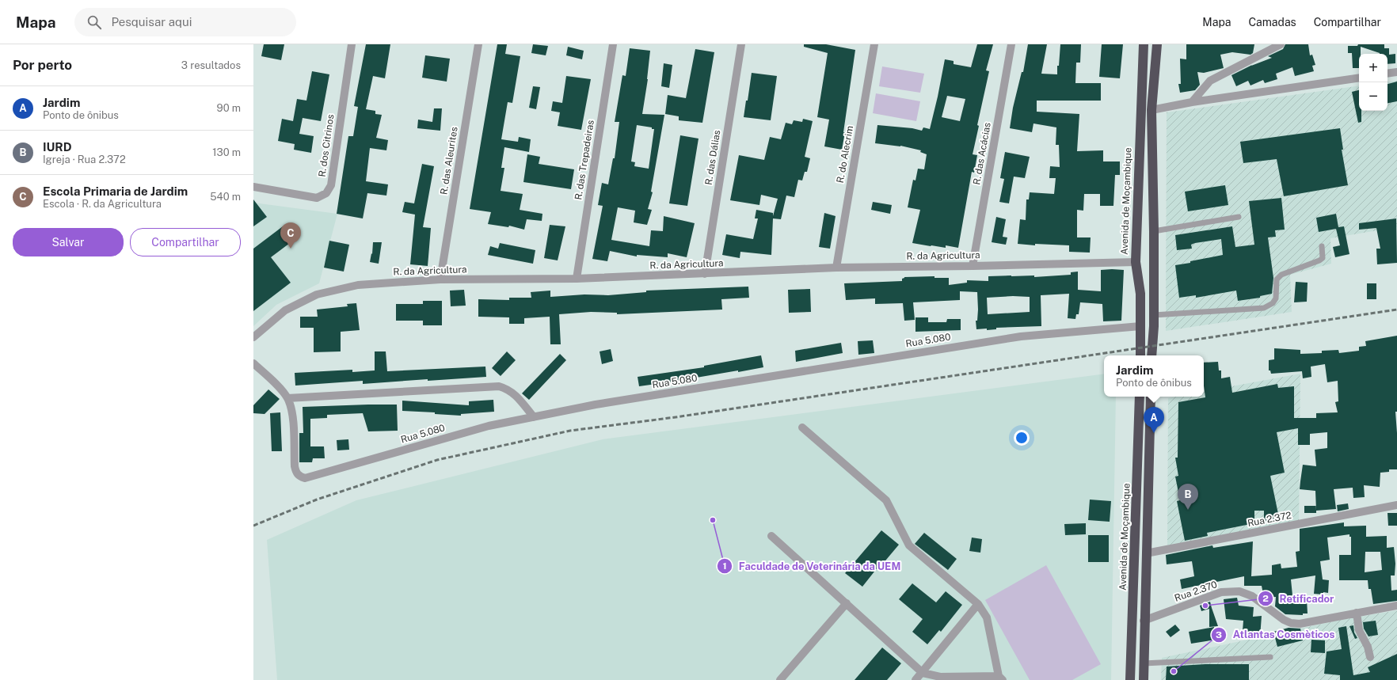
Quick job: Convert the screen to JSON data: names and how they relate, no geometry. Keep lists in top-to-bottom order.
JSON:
{
  "streets": {
    "highway": ["Avenida de Moçambique"],
    "street": [
      "R. dos Citrinos",
      "R. das Acácias",
      "R. do Alecrim",
      "R. das Dálias",
      "R. das Trepadeiras",
      "R. das Aleurites",
      "R. da Agricultura",
      "Rua 5.080",
      "Rua 2.372",
      "Rua 2.370"
    ]
  },
  "crossings": [
    ["R. das Acácias", "R. da Agricultura"],
    ["R. do Alecrim", "R. da Agricultura"],
    ["R. das Dálias", "R. da Agricultura"],
    ["R. das Trepadeiras", "R. da Agricultura"],
    ["R. das Aleurites", "R. da Agricultura"],
    ["Avenida de Moçambique", "R. da Agricultura"],
    ["Avenida de Moçambique", "Rua 5.080"]
  ],
  "places": ["Faculdade de Veterinária da UEM", "Retificador", "Atlantas Cosmèticos"],
  "page": {
    "header": "Mapa",
    "search": "Pesquisar aqui",
    "nav": ["Mapa", "Camadas", "Compartilhar"],
    "heading": ["Por perto", "3 resultados"],
    "map_buttons": ["+", "−"],
    "list": [
      {
        "mark": "A",
        "name": "Jardim",
        "note": "Ponto de ônibus",
        "value": "90 m"
      },
      {
        "mark": "B",
        "name": "IURD",
        "note": "Igreja · Rua 2.372",
        "value": "130 m"
      },
      {
        "mark": "C",
        "name": "Escola Primaria de Jardim",
        "note": "Escola · R. da Agricultura",
        "value": "540 m"
      }
    ],
    "buttons": ["Salvar", "Compartilhar"],
    "pins": ["C", "A", "B"],
    "popup": ["Jardim", "Ponto de ônibus"]
  }
}
